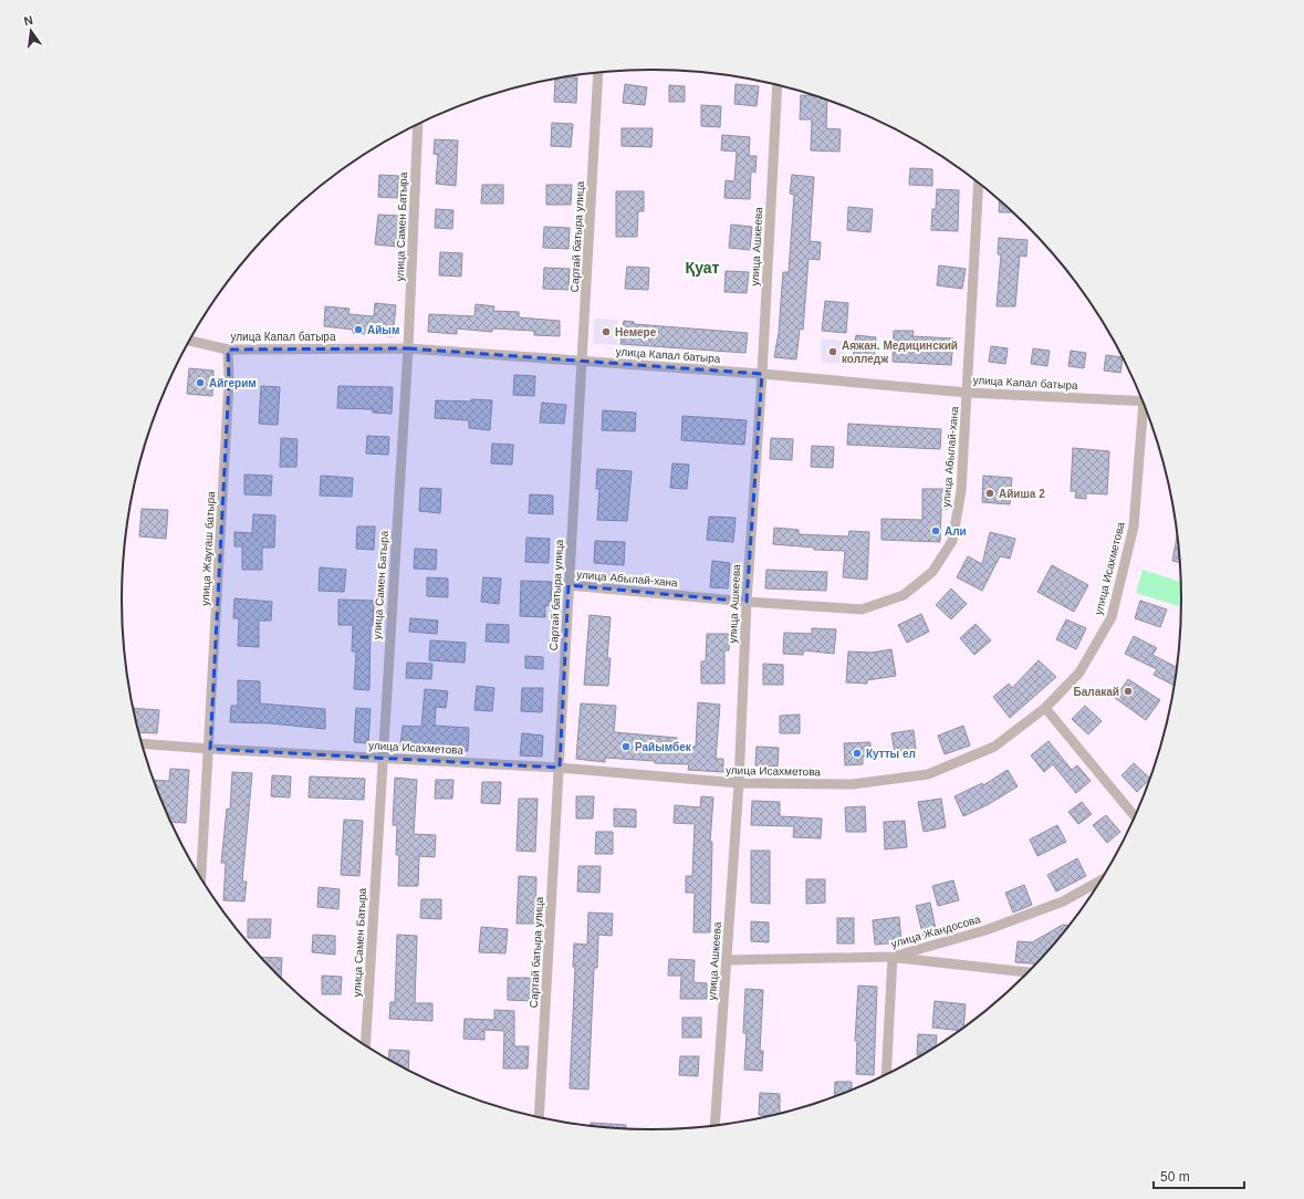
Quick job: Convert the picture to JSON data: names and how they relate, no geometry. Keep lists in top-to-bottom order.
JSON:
{
  "streets": {
    "street": [
      "улица Самен Батыра",
      "Сартай батыра улица",
      "улица Ашкеева",
      "улица Капал батыра",
      "улица Абылай-хана",
      "улица Жаугаш батыра",
      "улица Исахметова",
      "улица Жандосова"
    ]
  },
  "crossings": [
    ["улица Самен Батыра", "улица Капал батыра"],
    ["улица Самен Батыра", "улица Исахметова"],
    ["Сартай батыра улица", "улица Капал батыра"],
    ["Сартай батыра улица", "улица Абылай-хана"],
    ["Сартай батыра улица", "улица Исахметова"],
    ["улица Ашкеева", "улица Капал батыра"],
    ["улица Ашкеева", "улица Абылай-хана"],
    ["улица Ашкеева", "улица Исахметова"],
    ["улица Ашкеева", "улица Жандосова"],
    ["улица Капал батыра", "улица Абылай-хана"],
    ["улица Капал батыра", "улица Жаугаш батыра"],
    ["улица Жаугаш батыра", "улица Исахметова"]
  ],
  "districts": ["Қуат"],
  "places": [
    "Айым",
    "Немере",
    "Аяжан. Медицинский колледж",
    "Айгерим",
    "Айиша 2",
    "Али",
    "Балакай",
    "Райымбек",
    "Кутты ел"
  ],
  "scale_bar": "50 m",
  "north": "top"
}
